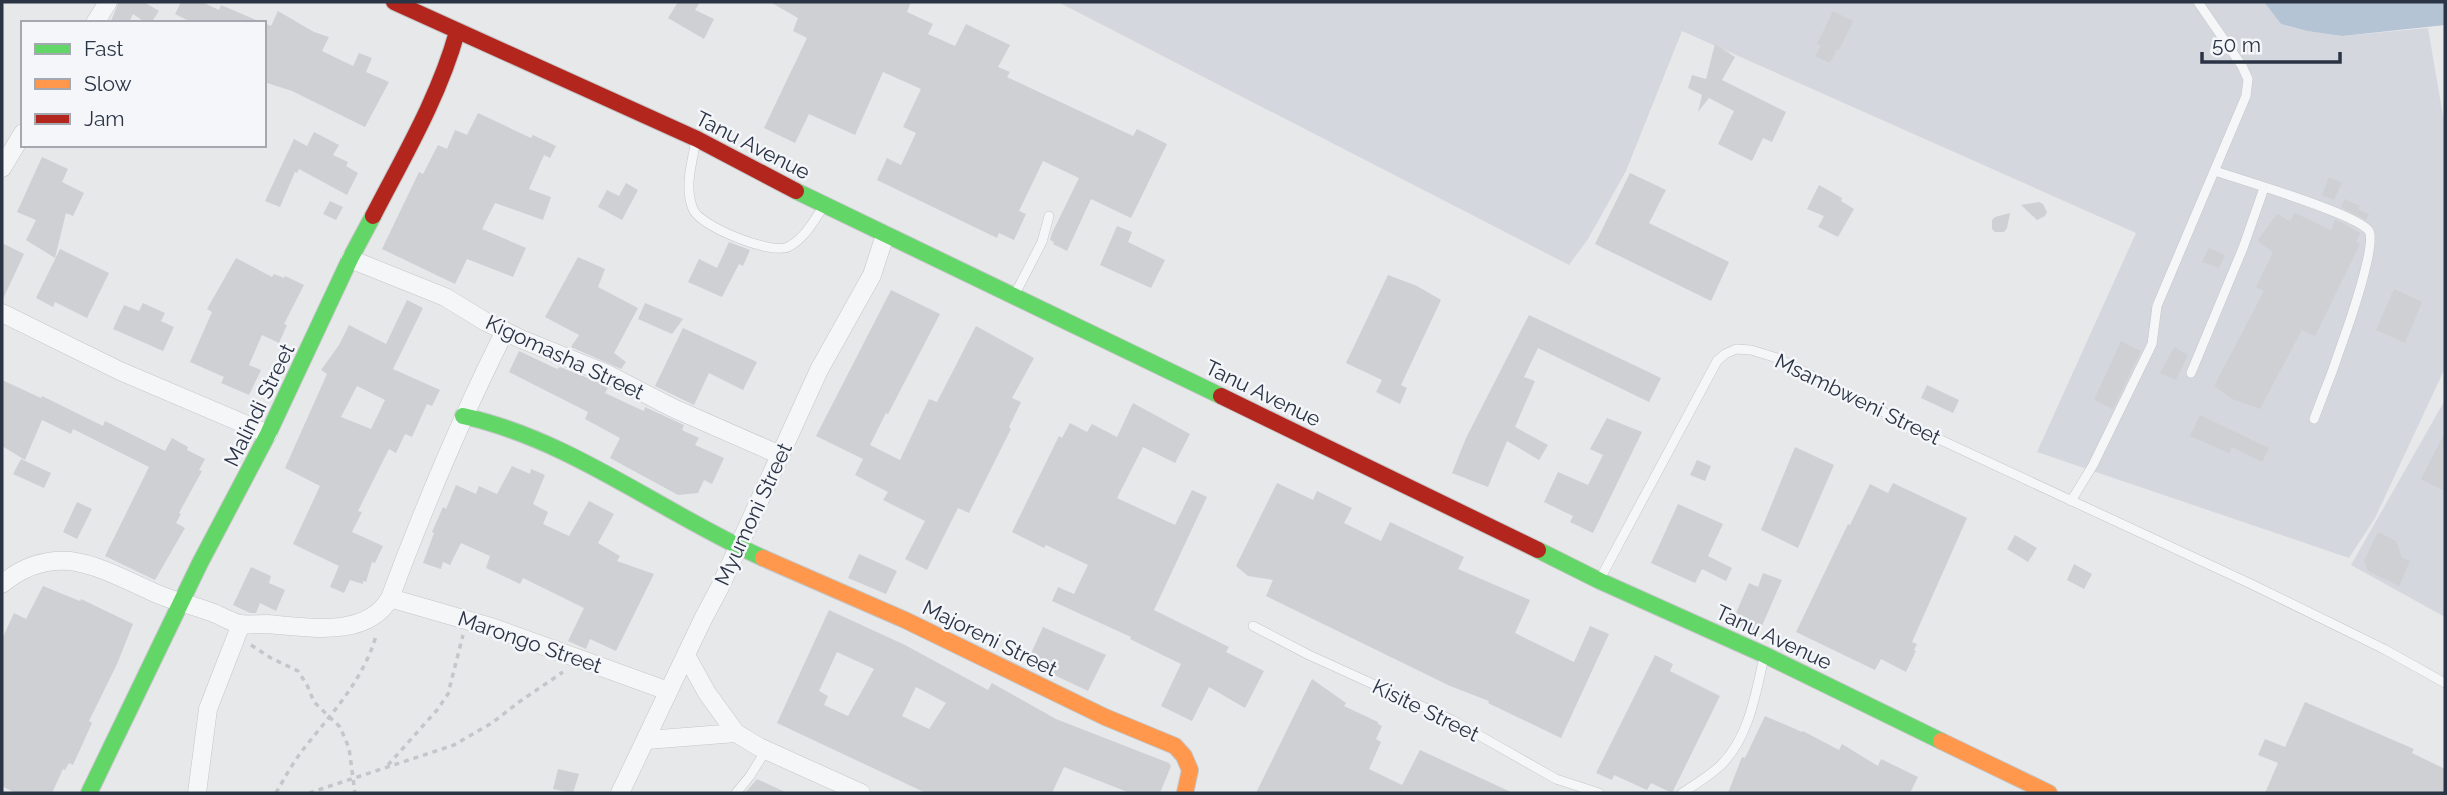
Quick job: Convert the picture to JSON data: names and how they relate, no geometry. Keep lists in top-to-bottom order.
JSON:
{
  "streets": {
    "street": [
      "Tanu Avenue",
      "Kigomasha Street",
      "Malindi Street",
      "Myumoni Street",
      "Majoreni Street",
      "Marongo Street"
    ],
    "lane": ["Msambweni Street", "Kisite Street"]
  },
  "crossings": [
    ["Tanu Avenue", "Msambweni Street"],
    ["Tanu Avenue", "Malindi Street"],
    ["Tanu Avenue", "Myumoni Street"],
    ["Kigomasha Street", "Malindi Street"],
    ["Kigomasha Street", "Myumoni Street"],
    ["Myumoni Street", "Majoreni Street"],
    ["Myumoni Street", "Marongo Street"]
  ],
  "legend": ["Fast", "Slow", "Jam"],
  "scale_bar": "50 m"
}
